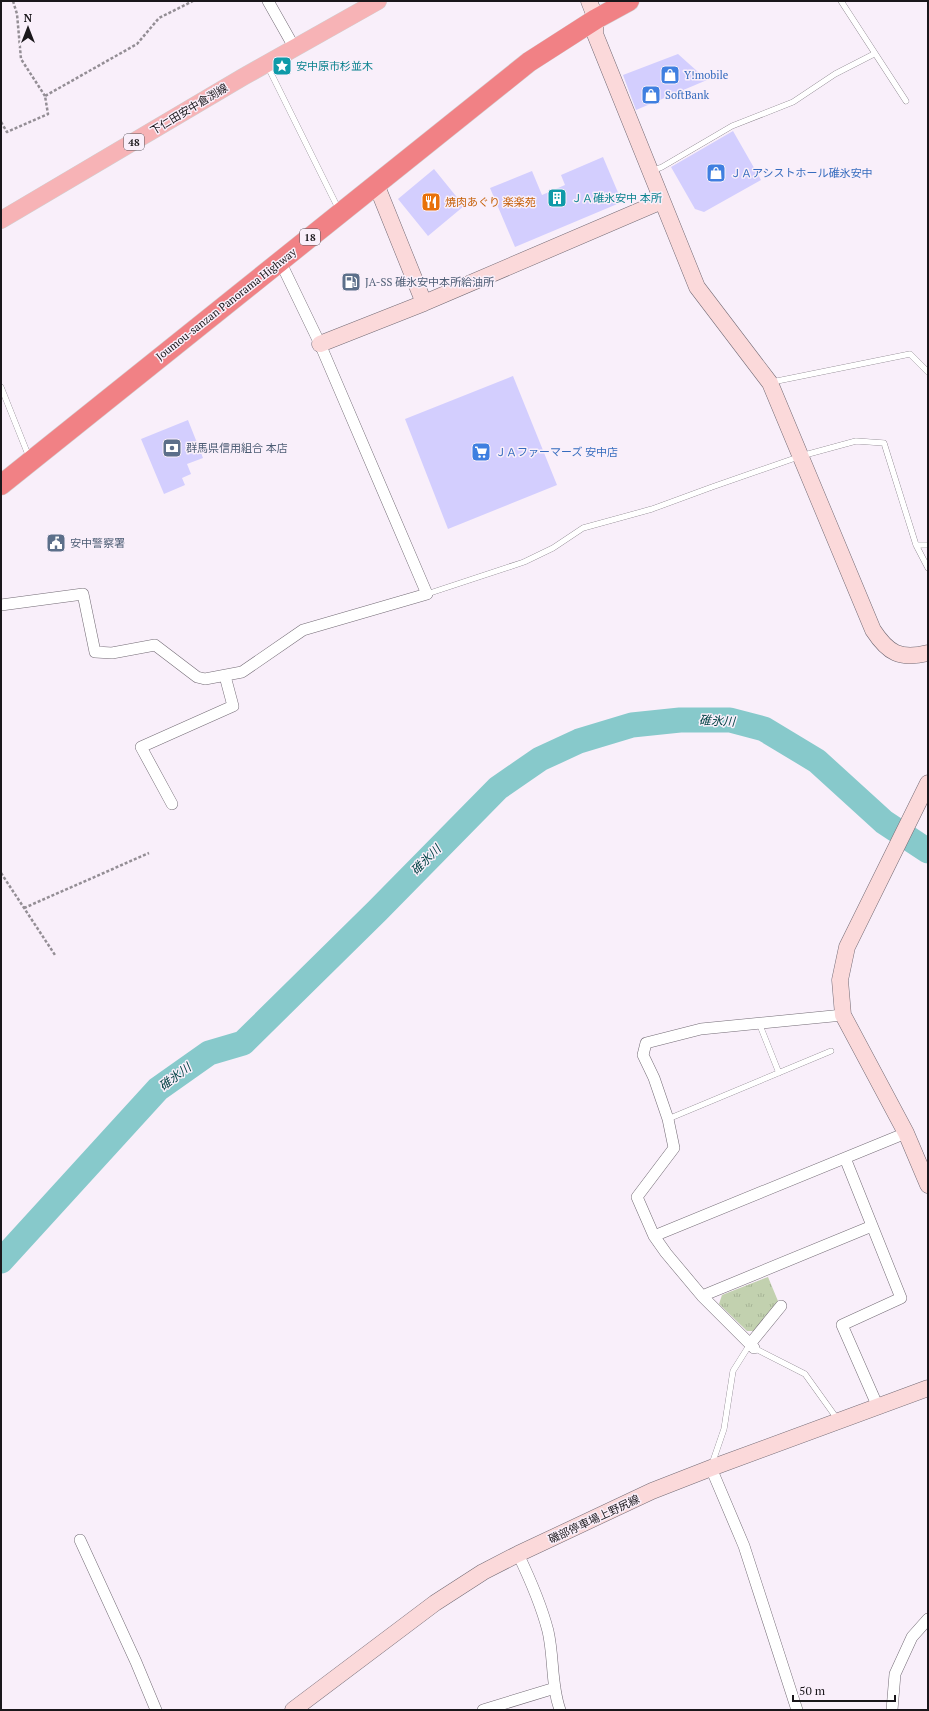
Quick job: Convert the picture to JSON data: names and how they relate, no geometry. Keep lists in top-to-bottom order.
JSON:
{
  "streets": {
    "highway": ["18", "Joumou-sanzan Panorama Highway"],
    "main road": ["下仁田安中倉渕線", "48"],
    "street": ["磯部停車場上野尻線"]
  },
  "water": ["碓氷川"],
  "places": {
    "place": ["安中原市杉並木"],
    "shop": ["Y!mobile", "SoftBank", "ＪＡアシストホール碓氷安中"],
    "building": ["ＪＡ碓氷安中 本所"],
    "restaurant": ["焼肉あぐり 楽楽苑"],
    "fuel station": ["JA-SS 碓氷安中本所給油所"],
    "bank": ["群馬県信用組合 本店"],
    "supermarket": ["ＪＡファーマーズ 安中店"],
    "public building": ["安中警察署"]
  },
  "scale_bar": "50 m",
  "north": "top"
}
